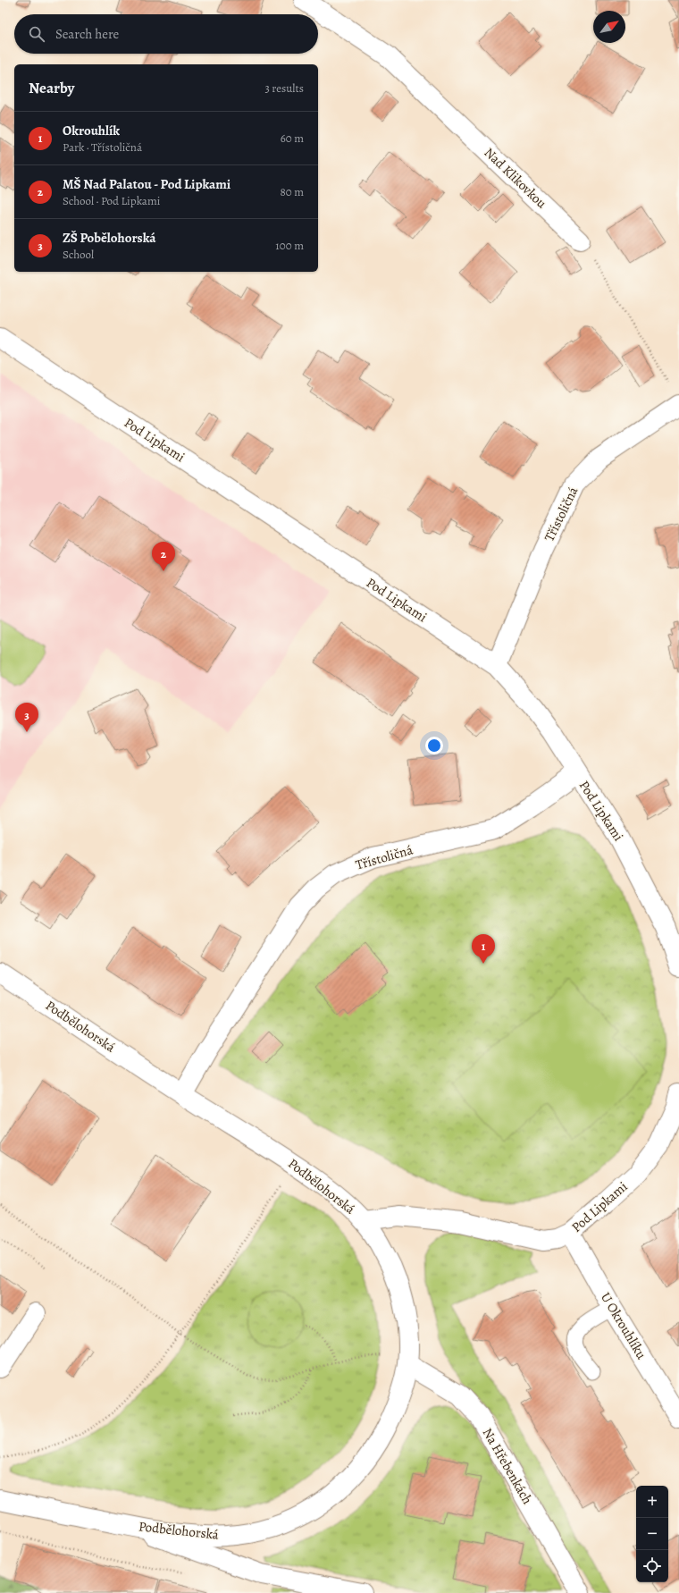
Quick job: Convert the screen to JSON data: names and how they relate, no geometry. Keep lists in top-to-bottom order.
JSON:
{
  "streets": {
    "street": [
      "Nad Klikovkou",
      "Pod Lipkami",
      "Třístoličná",
      "Podbělohorská",
      "U Okrouhlíku",
      "Na Hřebenkách"
    ]
  },
  "crossings": [
    ["Pod Lipkami", "Třístoličná"],
    ["Pod Lipkami", "Podbělohorská"],
    ["Pod Lipkami", "U Okrouhlíku"],
    ["Třístoličná", "Podbělohorská"],
    ["Podbělohorská", "Na Hřebenkách"]
  ],
  "north": "top right",
  "page": {
    "search": "Search here",
    "heading": ["Nearby", "3 results"],
    "list": [
      {
        "mark": "1",
        "name": "Okrouhlík",
        "note": "Park · Třístoličná",
        "value": "60 m"
      },
      {
        "mark": "2",
        "name": "MŠ Nad Palatou - Pod Lipkami",
        "note": "School · Pod Lipkami",
        "value": "80 m"
      },
      {
        "mark": "3",
        "name": "ZŠ Pobělohorská",
        "note": "School",
        "value": "100 m"
      }
    ],
    "pins": ["2", "3", "1"],
    "map_buttons": ["+", "−"]
  }
}
